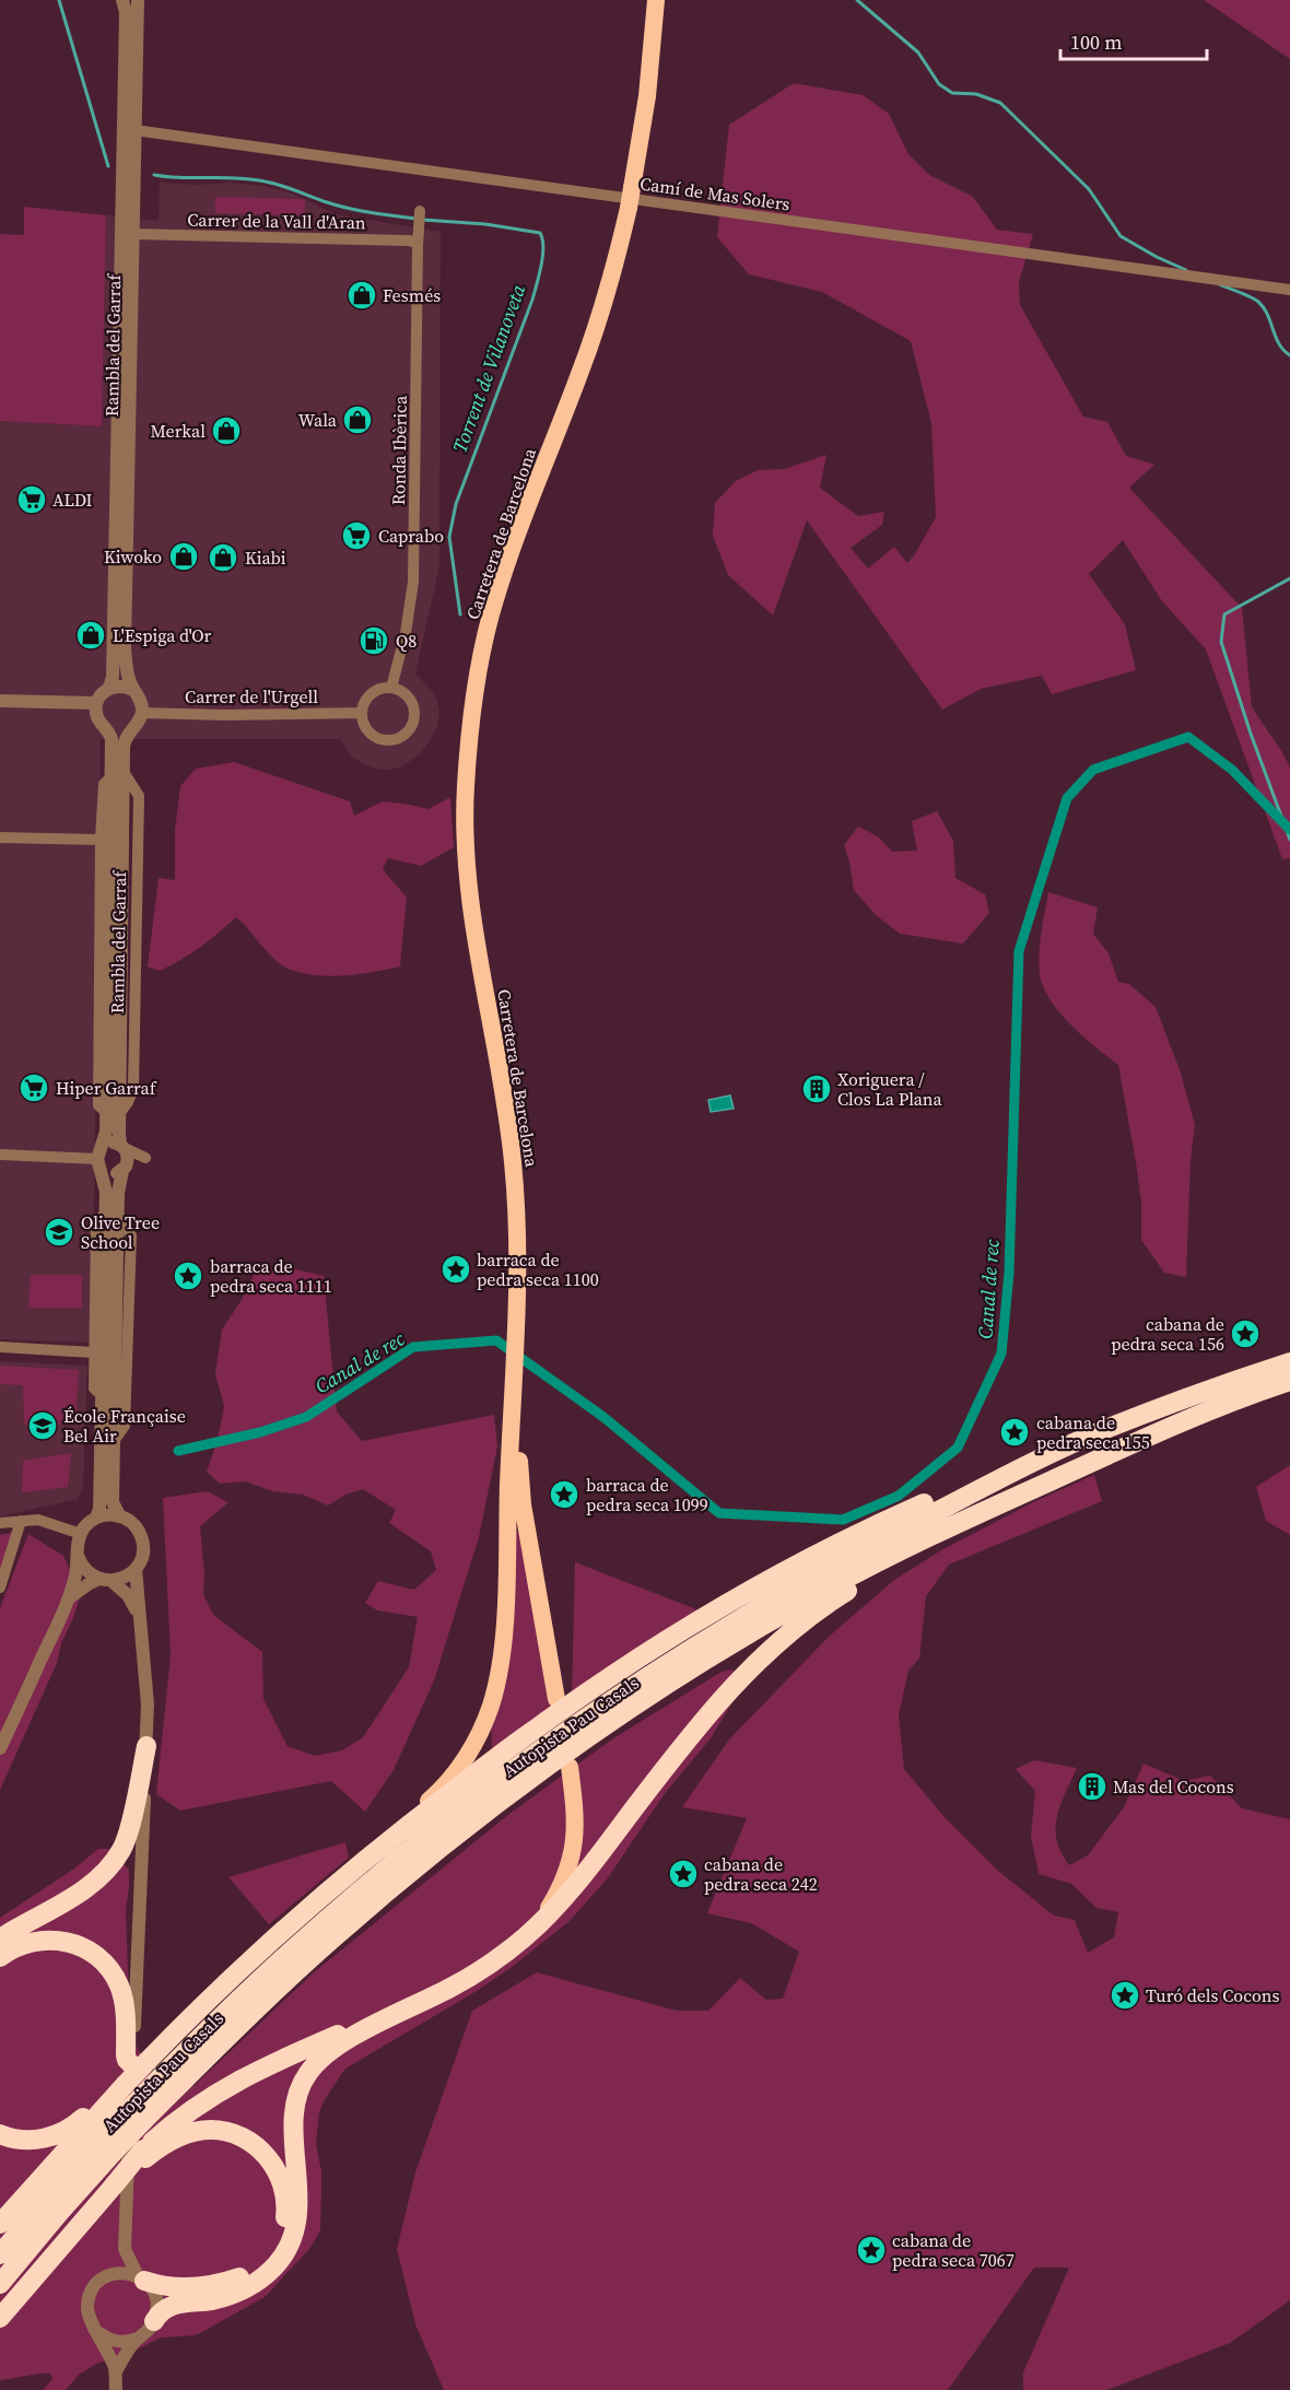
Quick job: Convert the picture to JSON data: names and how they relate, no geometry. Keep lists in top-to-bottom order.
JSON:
{
  "streets": {
    "highway": ["Carretera de Barcelona", "Autopista Pau Casals"],
    "street": [
      "Camí de Mas Solers",
      "Carrer de la Vall d'Aran",
      "Rambla del Garraf",
      "Ronda Ibèrica",
      "Carrer de l'Urgell"
    ]
  },
  "crossings": [
    ["Camí de Mas Solers", "Rambla del Garraf"],
    ["Carrer de la Vall d'Aran", "Rambla del Garraf"],
    ["Carrer de la Vall d'Aran", "Ronda Ibèrica"],
    ["Rambla del Garraf", "Carrer de l'Urgell"],
    ["Ronda Ibèrica", "Carrer de l'Urgell"]
  ],
  "water": ["Torrent de Vilanoveta", "Canal de rec"],
  "places": {
    "shop": [
      "Fesmés",
      "Wala",
      "Merkal",
      "Kiwoko",
      "Kiabi",
      "L'Espiga d'Or"
    ],
    "supermarket": ["ALDI", "Caprabo", "Hiper Garraf"],
    "fuel station": ["Q8"],
    "building": ["Xoriguera / Clos La Plana", "Mas del Cocons"],
    "school or university": ["Olive Tree School", "École Française Bel Air"],
    "place": [
      "barraca de pedra seca 1100",
      "barraca de pedra seca 1111",
      "cabana de pedra seca 156",
      "cabana de pedra seca 155",
      "barraca de pedra seca 1099",
      "cabana de pedra seca 242",
      "Turó dels Cocons",
      "cabana de pedra seca 7067"
    ]
  },
  "scale_bar": "100 m"
}
